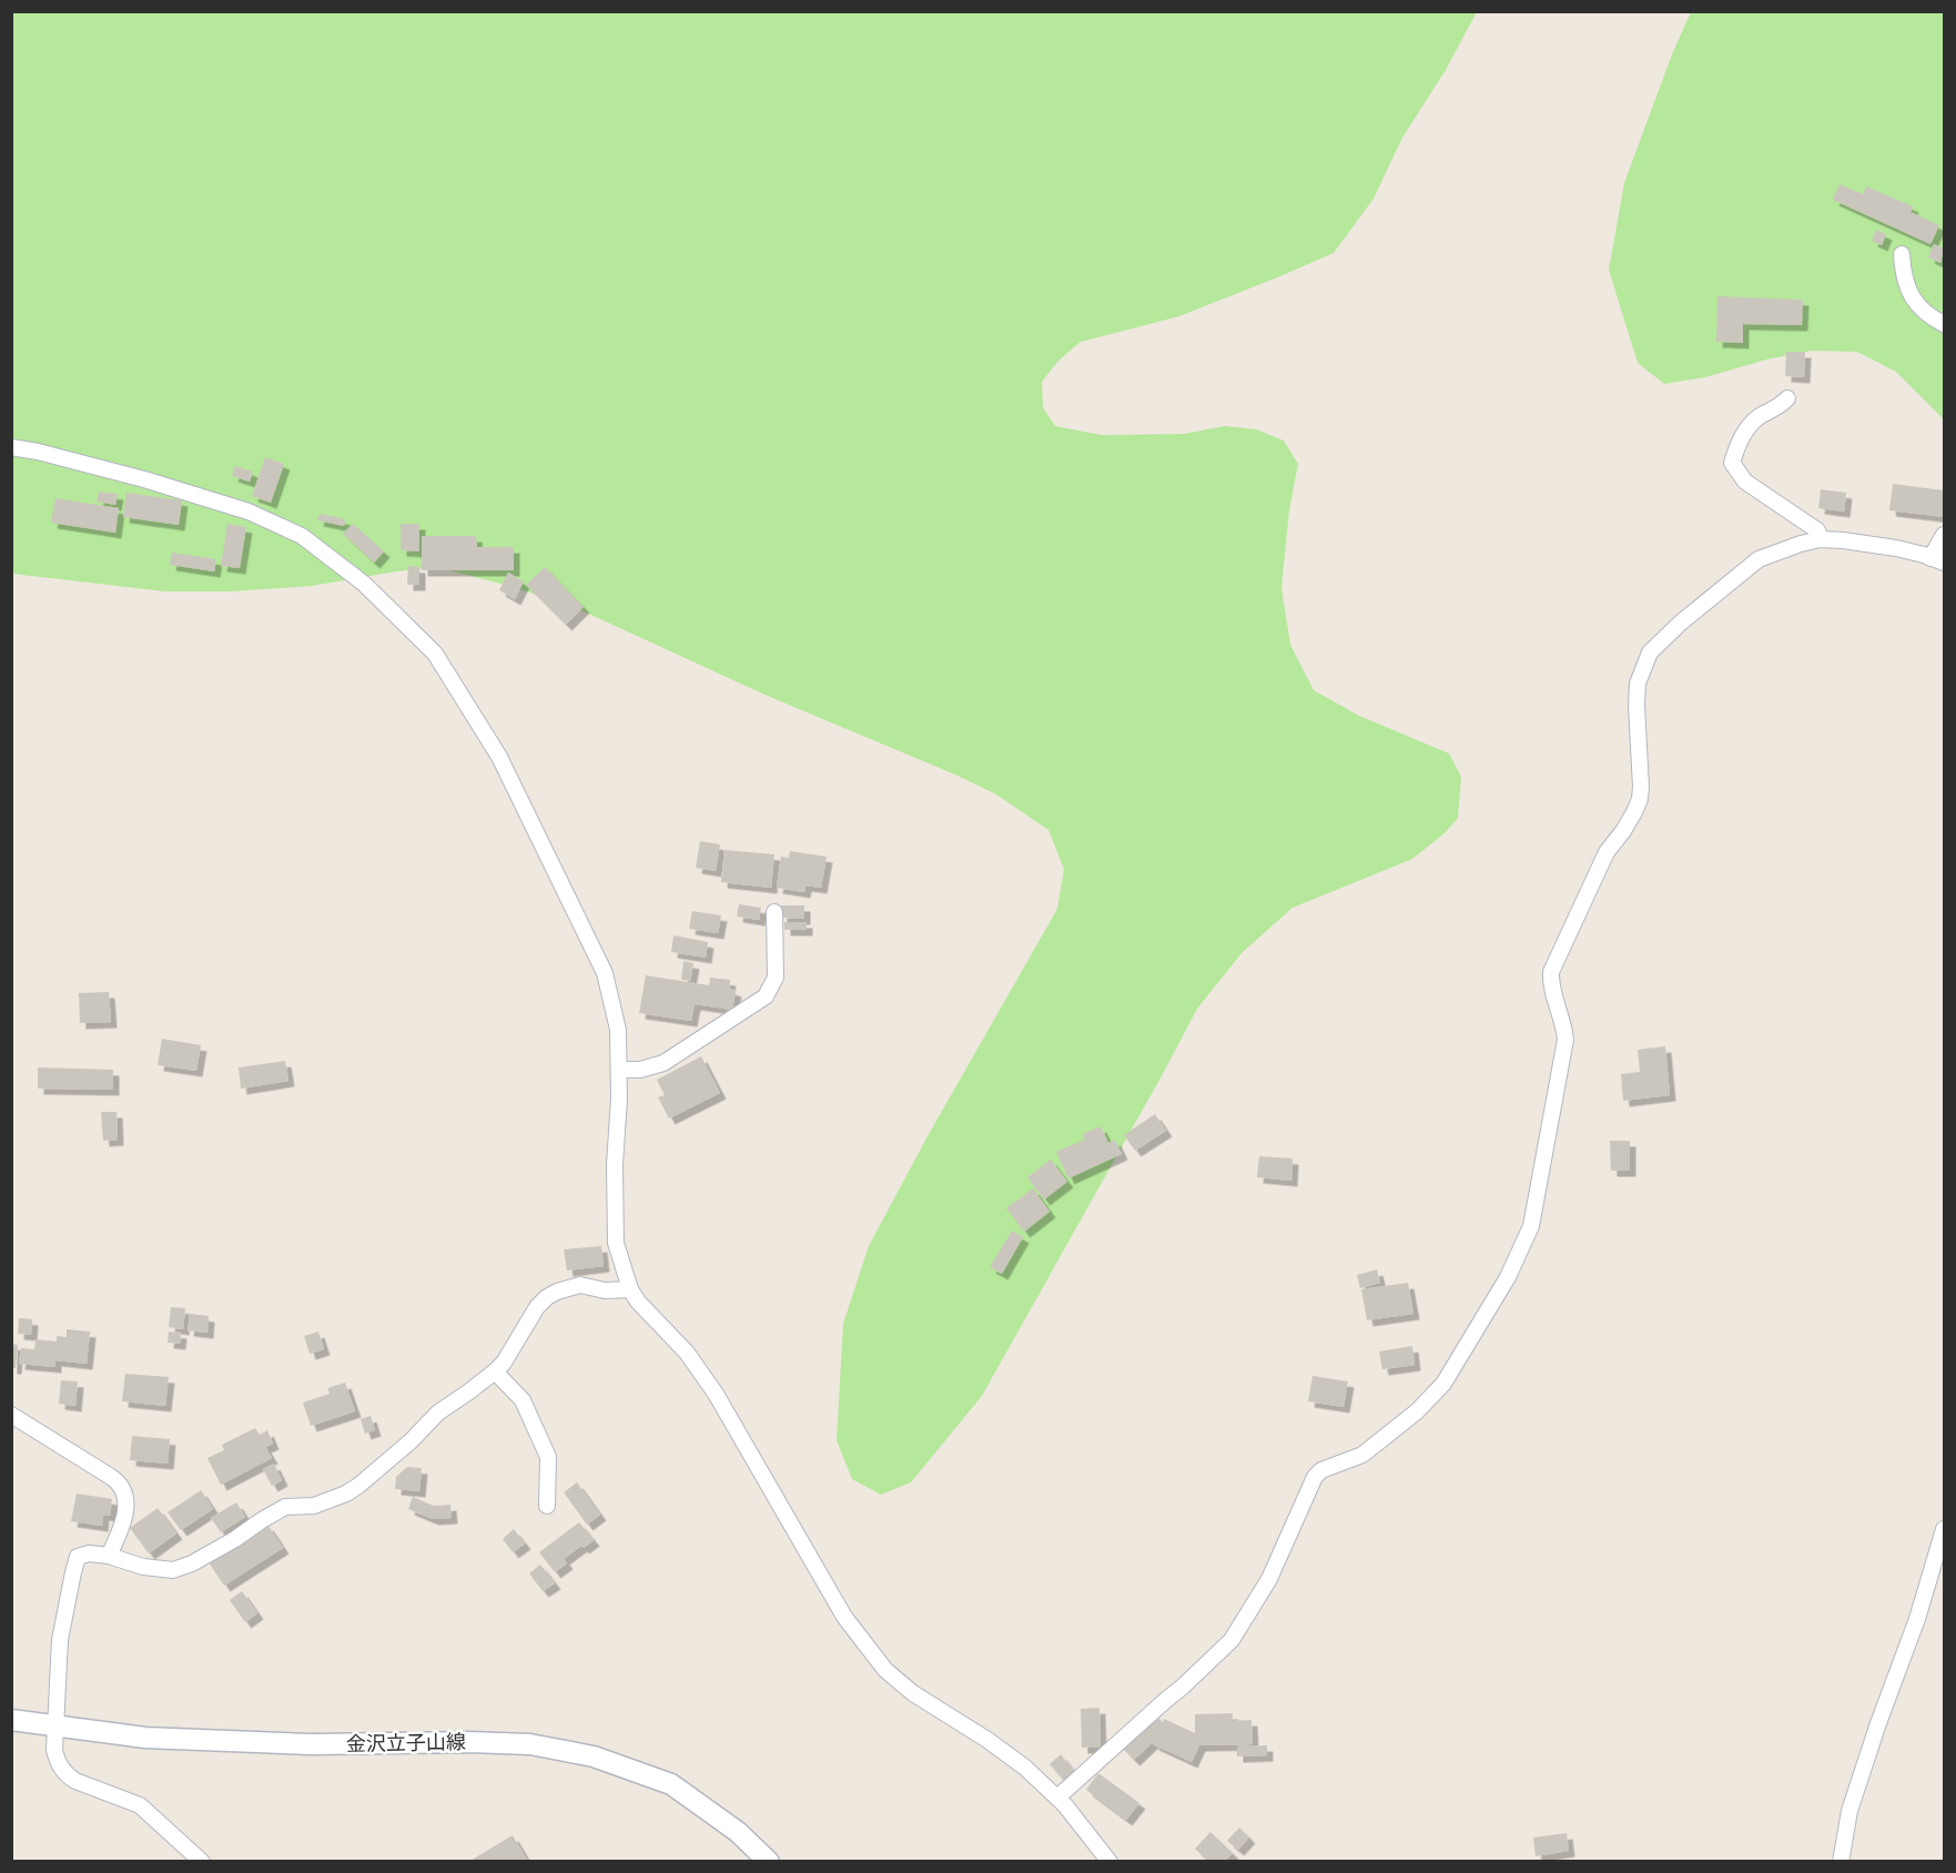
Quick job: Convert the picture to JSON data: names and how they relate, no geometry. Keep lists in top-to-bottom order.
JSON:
{
  "streets": {
    "street": ["金沢立子山線"]
  }
}
